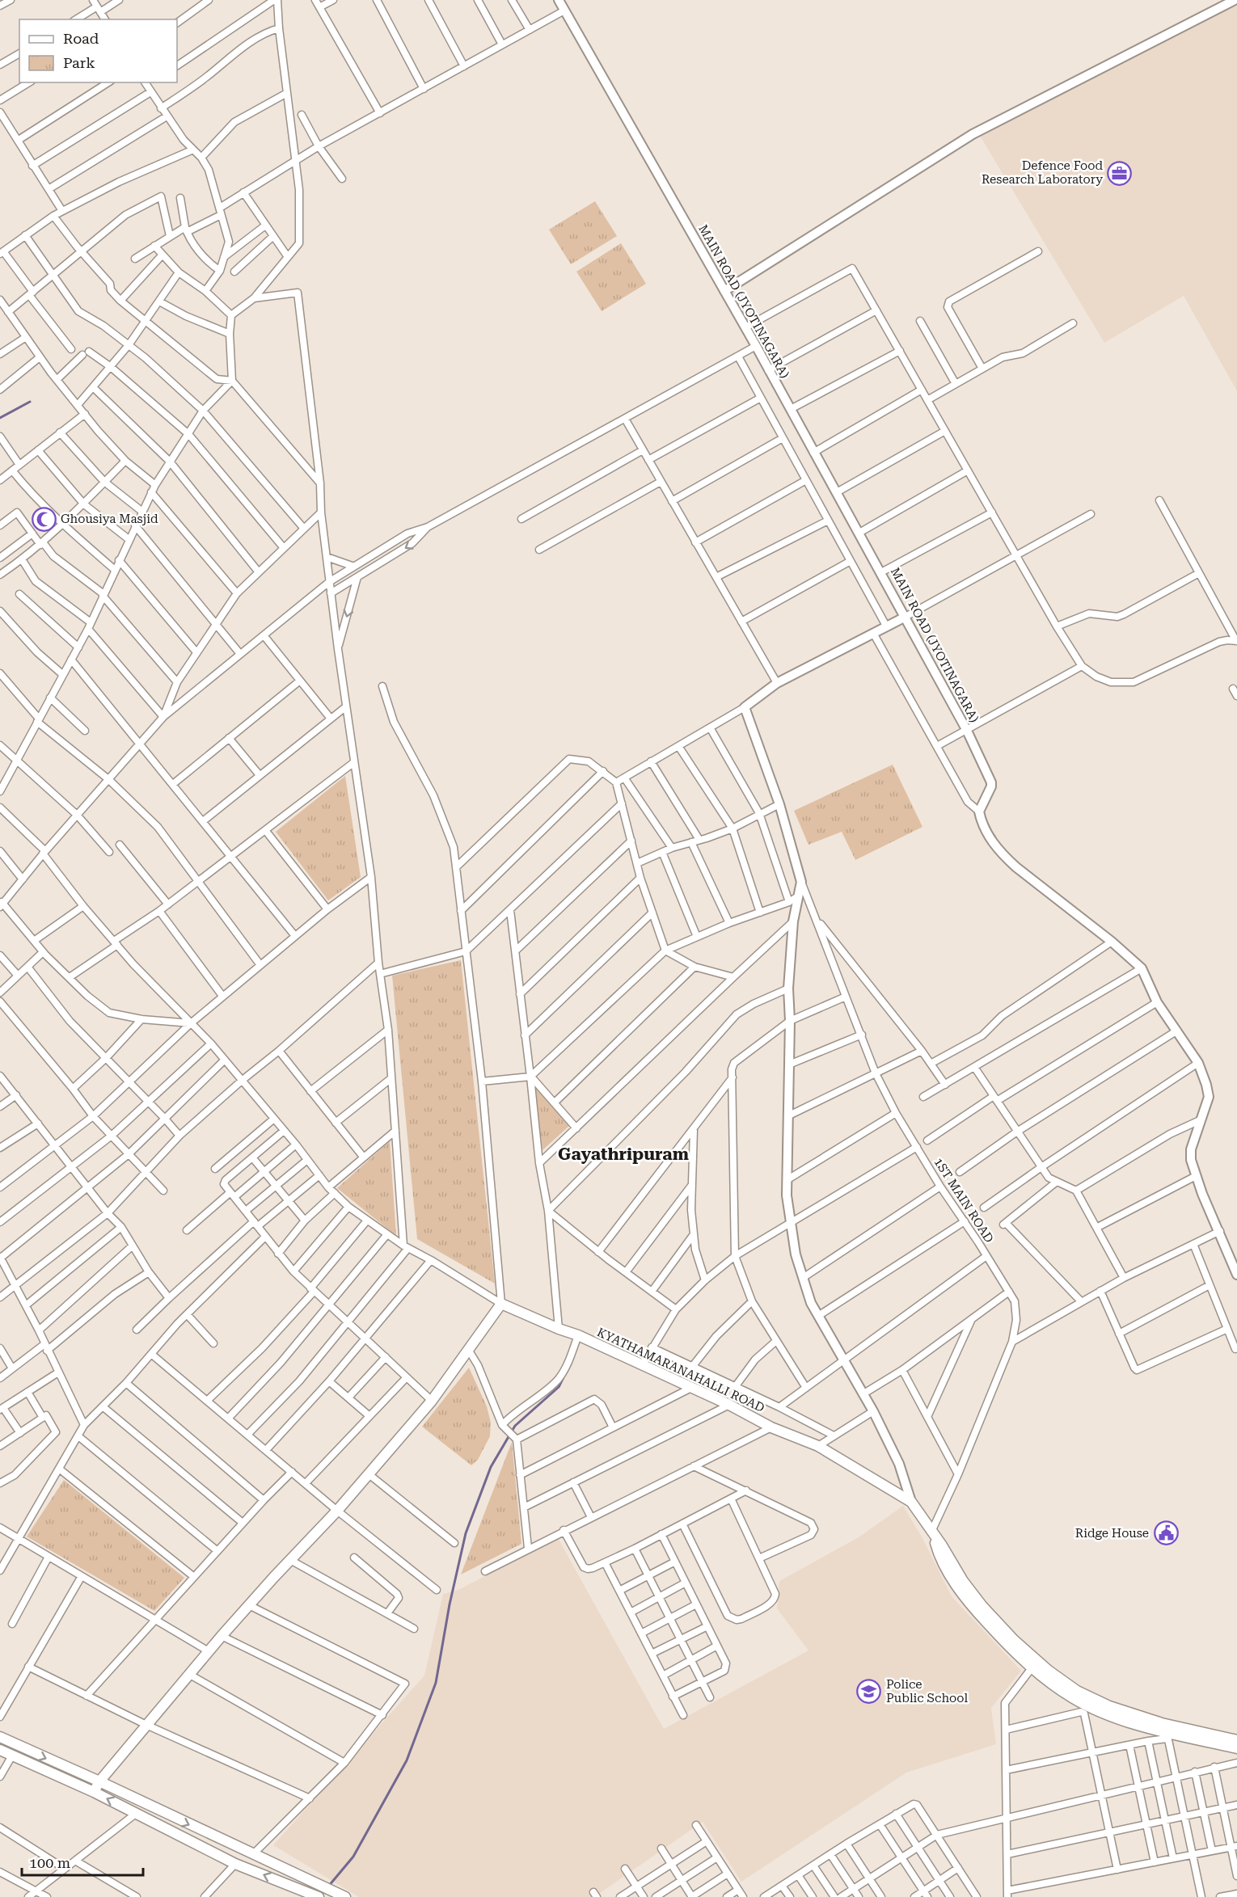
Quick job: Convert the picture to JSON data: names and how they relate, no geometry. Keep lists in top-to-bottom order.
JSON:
{
  "streets": {
    "main road": ["KYATHAMARANAHALLI ROAD"],
    "street": ["MAIN ROAD (JYOTINAGARA)", "1ST MAIN ROAD"]
  },
  "crossings": [
    ["1ST MAIN ROAD", "KYATHAMARANAHALLI ROAD"]
  ],
  "districts": ["Gayathripuram"],
  "places": {
    "office": ["Defence Food Research Laboratory"],
    "mosque": ["Ghousiya Masjid"],
    "public building": ["Ridge House"],
    "school or university": ["Police Public School"]
  },
  "legend": ["Road", "Park"],
  "scale_bar": "100 m"
}
